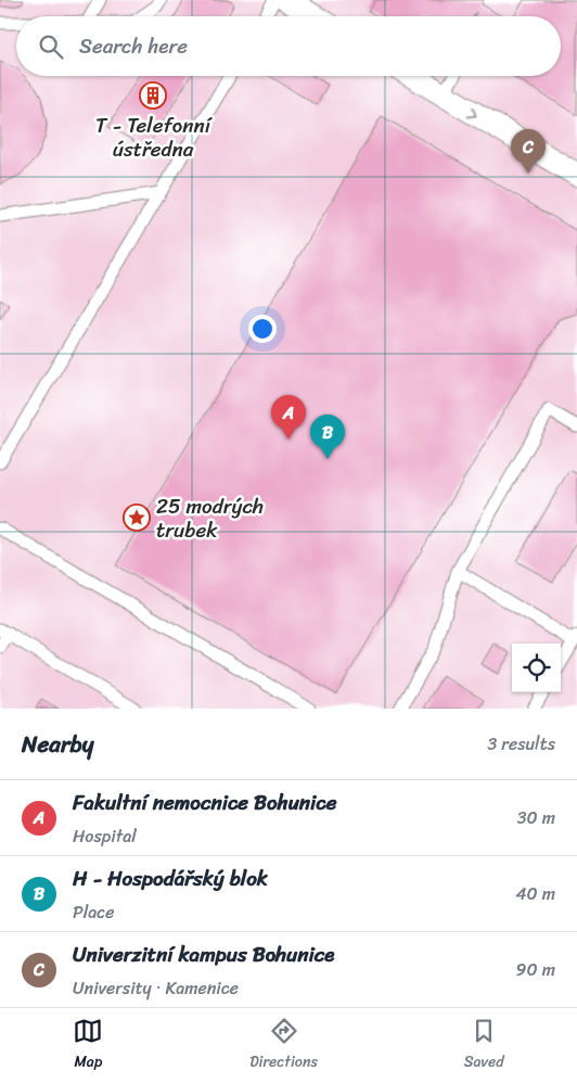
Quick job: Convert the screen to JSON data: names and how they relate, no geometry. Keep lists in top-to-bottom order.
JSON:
{
  "places": {
    "building": ["T - Telefonní ústředna"],
    "place": ["25 modrých trubek"]
  },
  "page": {
    "search": "Search here",
    "pins": ["C", "A", "B"],
    "heading": ["Nearby", "3 results"],
    "list": [
      {
        "mark": "A",
        "name": "Fakultní nemocnice Bohunice",
        "note": "Hospital",
        "value": "30 m"
      },
      {
        "mark": "B",
        "name": "H - Hospodářský blok",
        "note": "Place",
        "value": "40 m"
      },
      {
        "mark": "C",
        "name": "Univerzitní kampus Bohunice",
        "note": "University · Kamenice",
        "value": "90 m"
      }
    ],
    "nav": ["Map", "Directions", "Saved"]
  }
}
